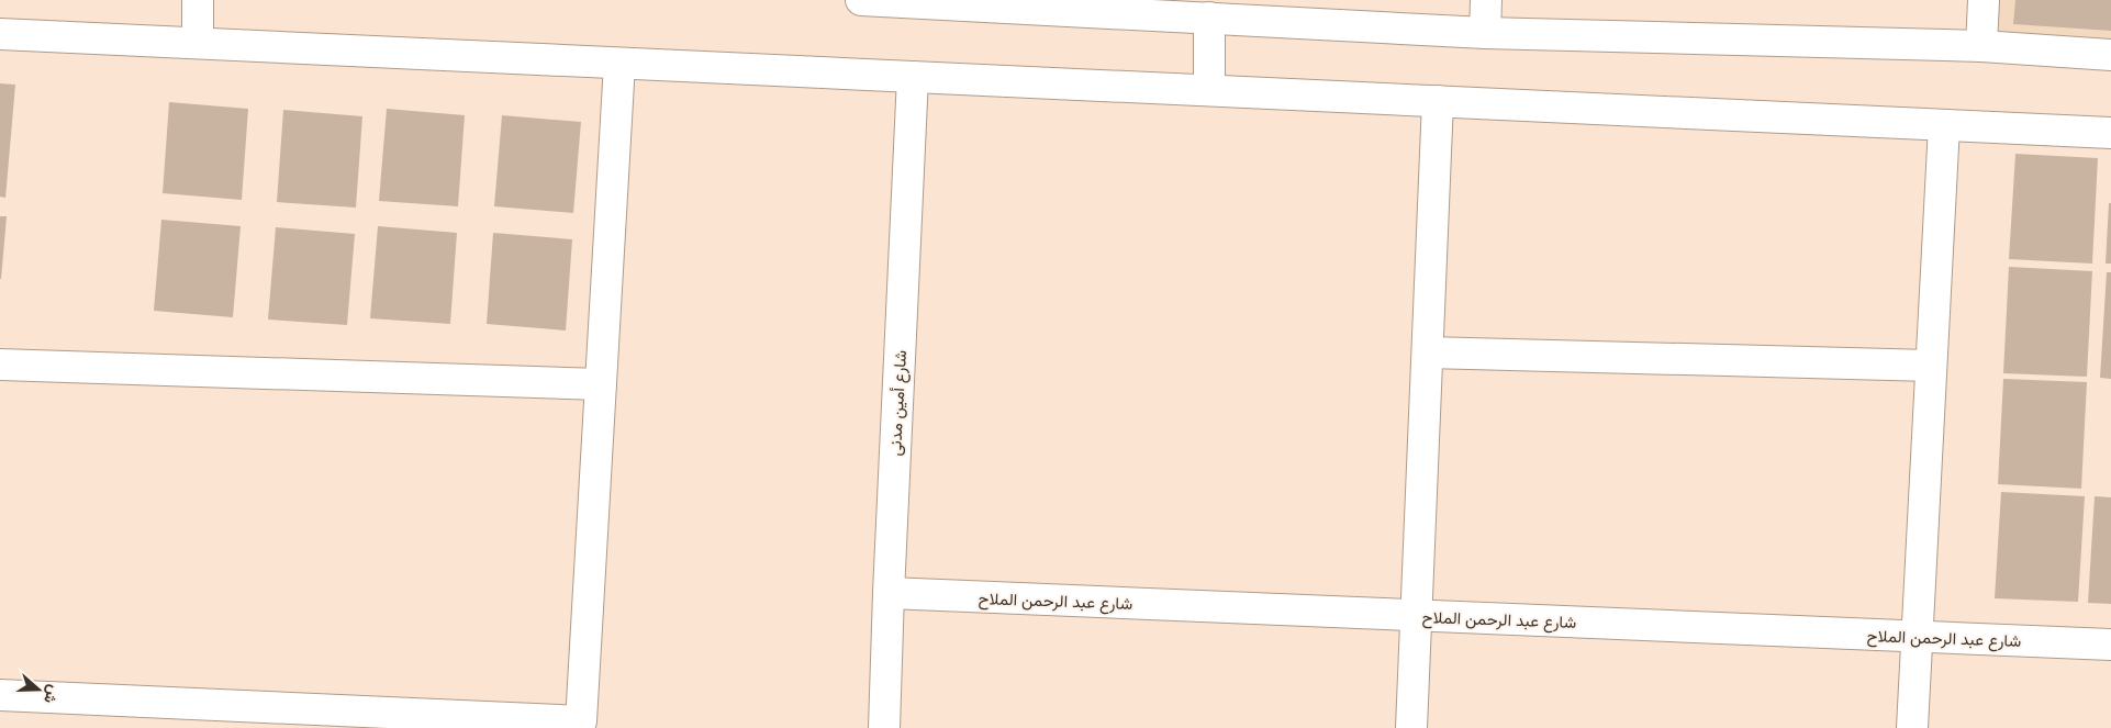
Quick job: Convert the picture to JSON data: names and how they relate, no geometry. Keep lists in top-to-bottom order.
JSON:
{
  "streets": {
    "street": ["شارع أمين مدنى", "شارع عبد الرحمن الملاح"]
  },
  "crossings": [
    ["شارع أمين مدنى", "شارع عبد الرحمن الملاح"]
  ],
  "north": "right"
}
